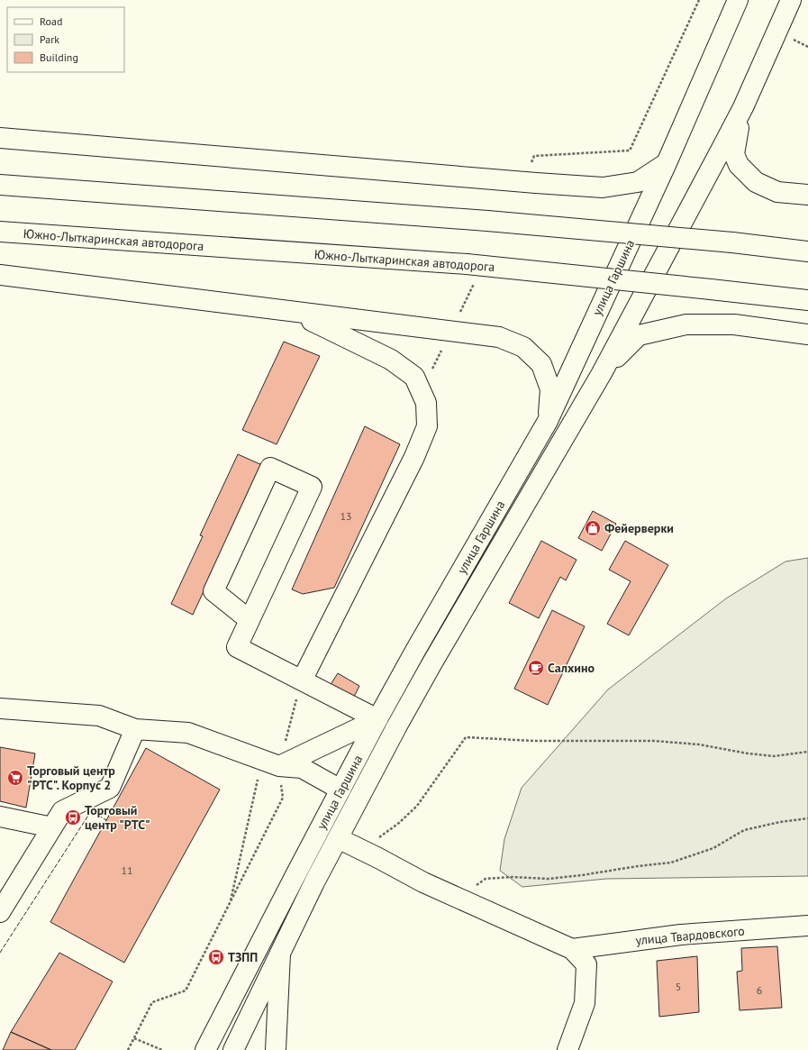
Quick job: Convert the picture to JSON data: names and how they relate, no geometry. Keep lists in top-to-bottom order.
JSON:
{
  "streets": {
    "main road": ["Южно-Лыткаринская автодорога", "улица Гаршина", "улица Твардовского"]
  },
  "places": {
    "shop": ["Фейерверки"],
    "cafe": ["Салхино"],
    "supermarket": ["Торговый центр \"РТС\". Корпус 2"],
    "bus stop": ["Торговый центр \"РТС\"", "ТЗПП"]
  },
  "house_numbers": [
    "13",
    "11",
    "5",
    "6"
  ],
  "legend": ["Road", "Park", "Building"]
}
